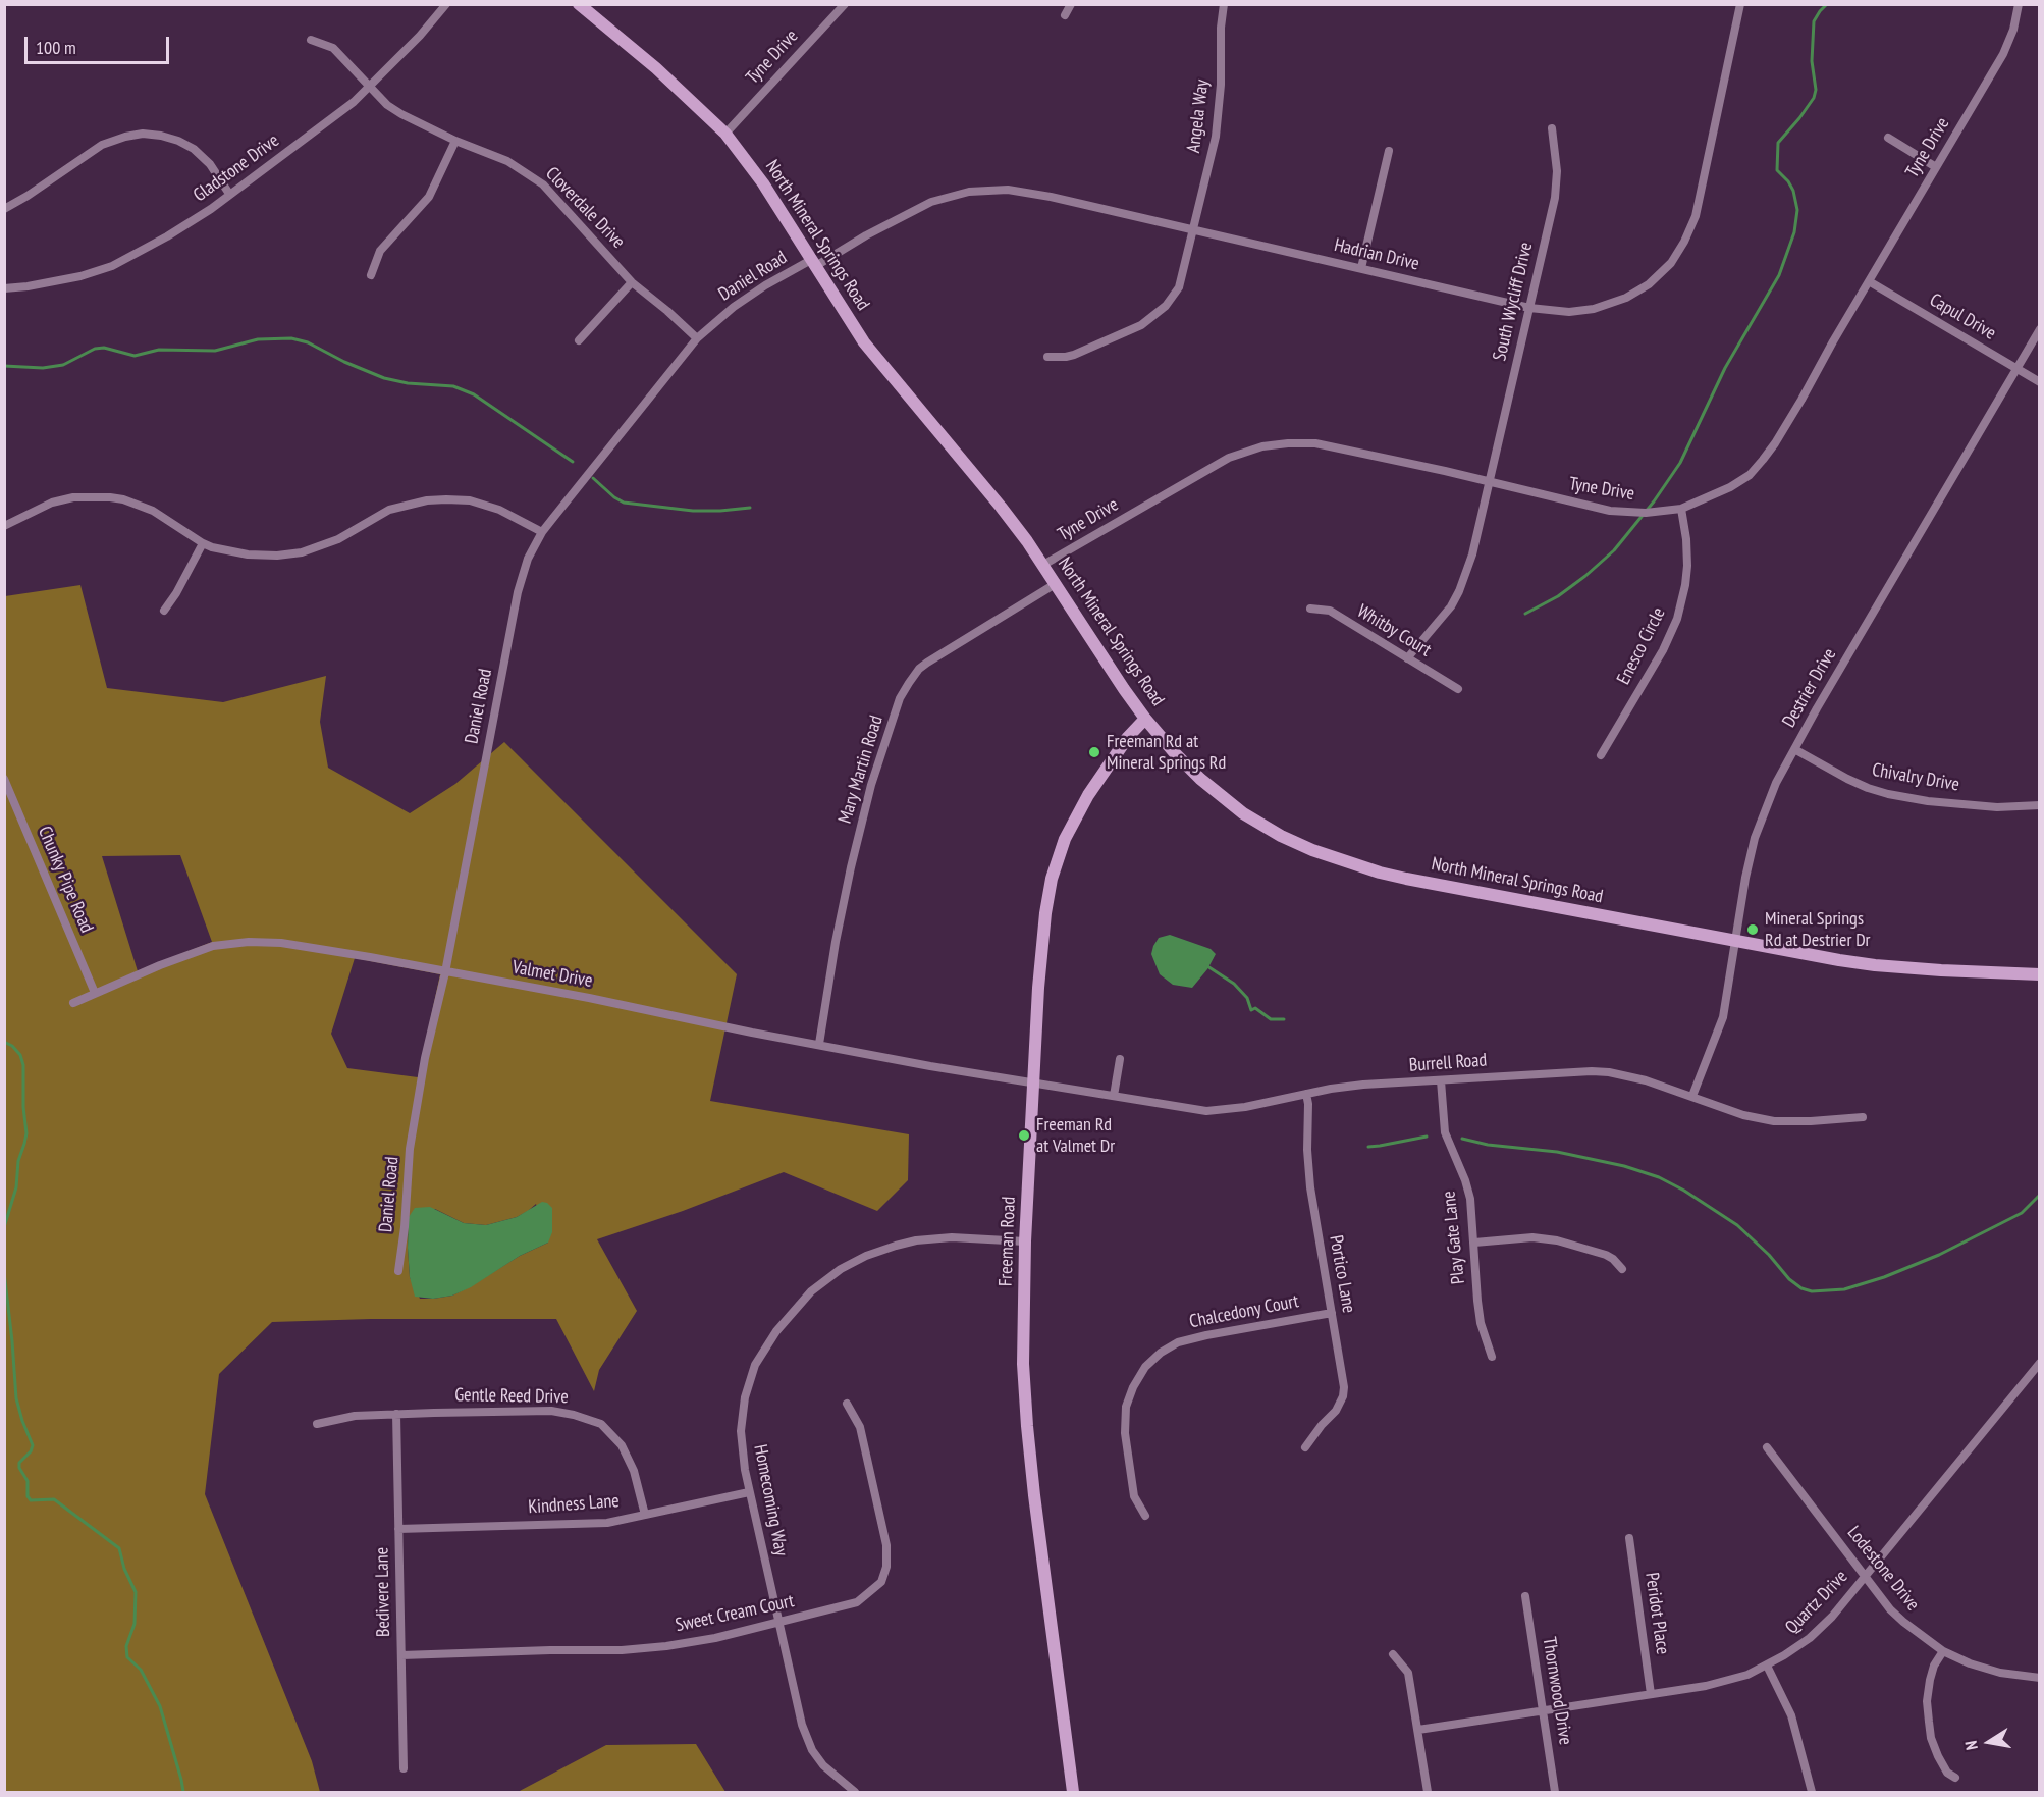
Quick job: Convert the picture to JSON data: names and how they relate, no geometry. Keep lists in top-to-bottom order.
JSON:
{
  "streets": {
    "street": [
      "Tyne Drive",
      "Angela Way",
      "Gladstone Drive",
      "Cloverdale Drive",
      "North Mineral Springs Road",
      "Hadrian Drive",
      "Daniel Road",
      "South Wycliff Drive",
      "Capul Drive",
      "Whitby Court",
      "Enesco Circle",
      "Destrier Drive",
      "Mary Martin Road",
      "Chivalry Drive",
      "Chunky Pipe Road",
      "Valmet Drive",
      "Burrell Road",
      "Play Gate Lane",
      "Freeman Road",
      "Portico Lane",
      "Chalcedony Court",
      "Gentle Reed Drive",
      "Homecoming Way",
      "Kindness Lane",
      "Lodestone Drive",
      "Bedivere Lane",
      "Quartz Drive",
      "Sweet Cream Court",
      "Peridot Place",
      "Thornwood Drive"
    ]
  },
  "crossings": [
    ["Tyne Drive", "North Mineral Springs Road"],
    ["Tyne Drive", "South Wycliff Drive"],
    ["Tyne Drive", "Capul Drive"],
    ["Tyne Drive", "Enesco Circle"],
    ["Angela Way", "Hadrian Drive"],
    ["Gladstone Drive", "Cloverdale Drive"],
    ["Cloverdale Drive", "Daniel Road"],
    ["North Mineral Springs Road", "Hadrian Drive"],
    ["North Mineral Springs Road", "Daniel Road"],
    ["North Mineral Springs Road", "Destrier Drive"],
    ["North Mineral Springs Road", "Mary Martin Road"],
    ["North Mineral Springs Road", "Freeman Road"],
    ["Hadrian Drive", "Daniel Road"],
    ["Hadrian Drive", "South Wycliff Drive"],
    ["Daniel Road", "Valmet Drive"],
    ["South Wycliff Drive", "Whitby Court"],
    ["Capul Drive", "Destrier Drive"],
    ["Destrier Drive", "Chivalry Drive"],
    ["Destrier Drive", "Burrell Road"],
    ["Mary Martin Road", "Valmet Drive"],
    ["Chunky Pipe Road", "Valmet Drive"],
    ["Valmet Drive", "Burrell Road"],
    ["Valmet Drive", "Freeman Road"],
    ["Burrell Road", "Play Gate Lane"],
    ["Burrell Road", "Freeman Road"],
    ["Burrell Road", "Portico Lane"],
    ["Freeman Road", "Homecoming Way"],
    ["Portico Lane", "Chalcedony Court"],
    ["Gentle Reed Drive", "Kindness Lane"],
    ["Gentle Reed Drive", "Bedivere Lane"],
    ["Homecoming Way", "Kindness Lane"],
    ["Homecoming Way", "Sweet Cream Court"],
    ["Kindness Lane", "Bedivere Lane"],
    ["Lodestone Drive", "Quartz Drive"],
    ["Bedivere Lane", "Sweet Cream Court"],
    ["Quartz Drive", "Peridot Place"],
    ["Quartz Drive", "Thornwood Drive"]
  ],
  "places": ["Freeman Rd at Mineral Springs Rd", "Mineral Springs Rd at Destrier Dr", "Freeman Rd at Valmet Dr"],
  "scale_bar": "100 m",
  "north": "left"
}
